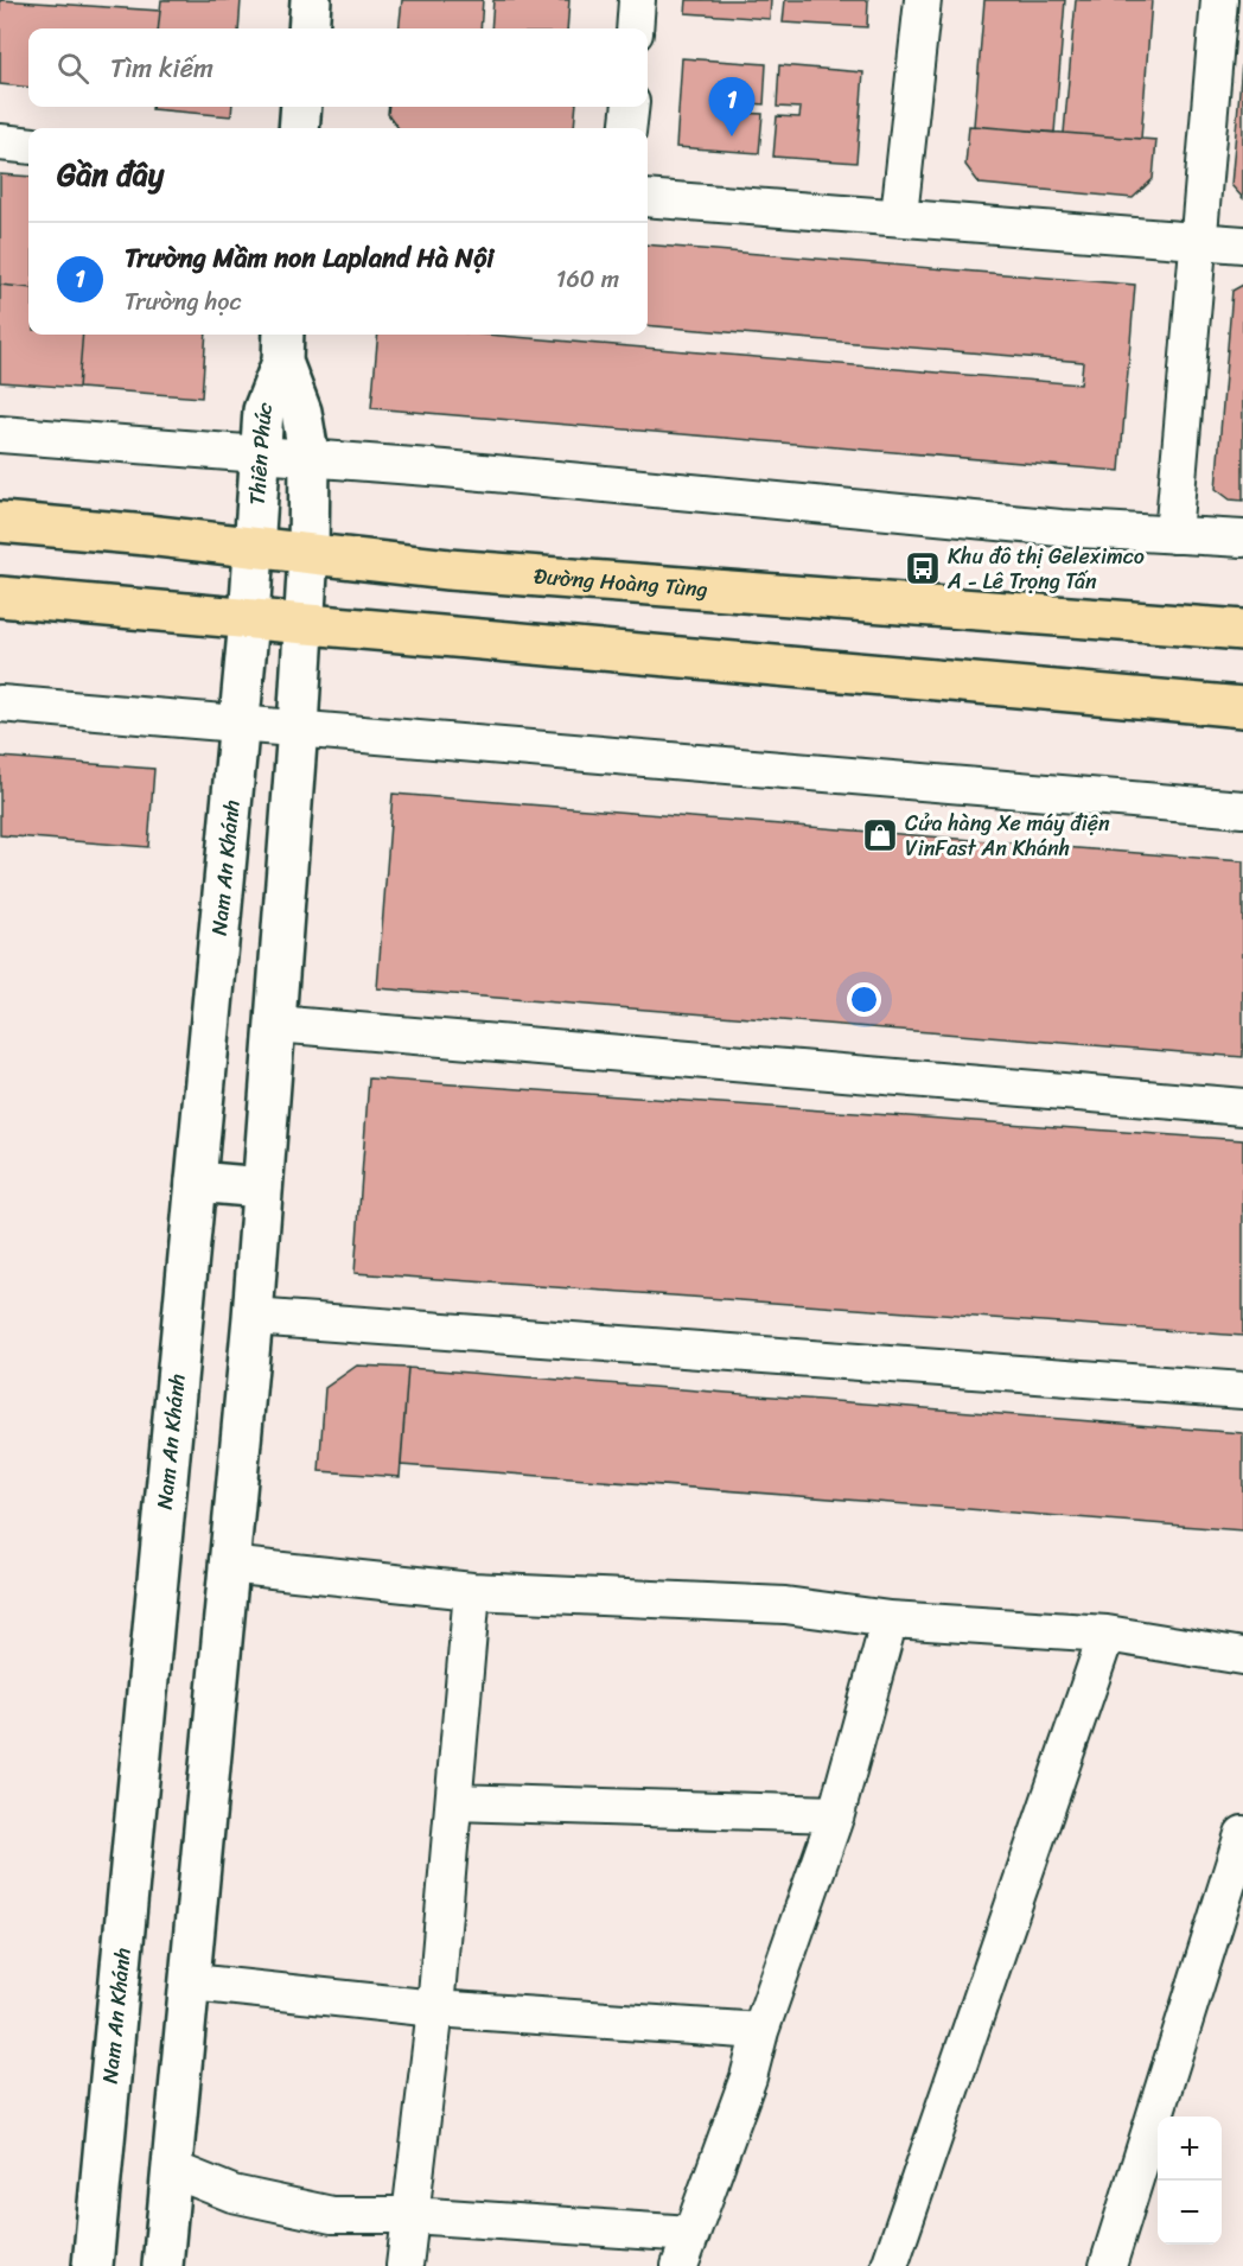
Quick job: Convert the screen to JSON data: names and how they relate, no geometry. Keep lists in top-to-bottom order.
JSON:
{
  "streets": {
    "main road": ["Đường Hoàng Tùng"],
    "street": ["Thiên Phúc", "Nam An Khánh"]
  },
  "crossings": [
    ["Thiên Phúc", "Đường Hoàng Tùng"],
    ["Thiên Phúc", "Nam An Khánh"]
  ],
  "places": {
    "bus stop": ["Khu đô thị Geleximco A - Lê Trọng Tấn"],
    "shop": ["Cửa hàng Xe máy điện VinFast An Khánh"]
  },
  "page": {
    "search": "Tìm kiếm",
    "pins": "1",
    "heading": "Gần đây",
    "list": [
      {
        "mark": "1",
        "name": "Trường Mầm non Lapland Hà Nội",
        "note": "Trường học",
        "value": "160 m"
      }
    ],
    "map_buttons": ["+", "−"]
  }
}
